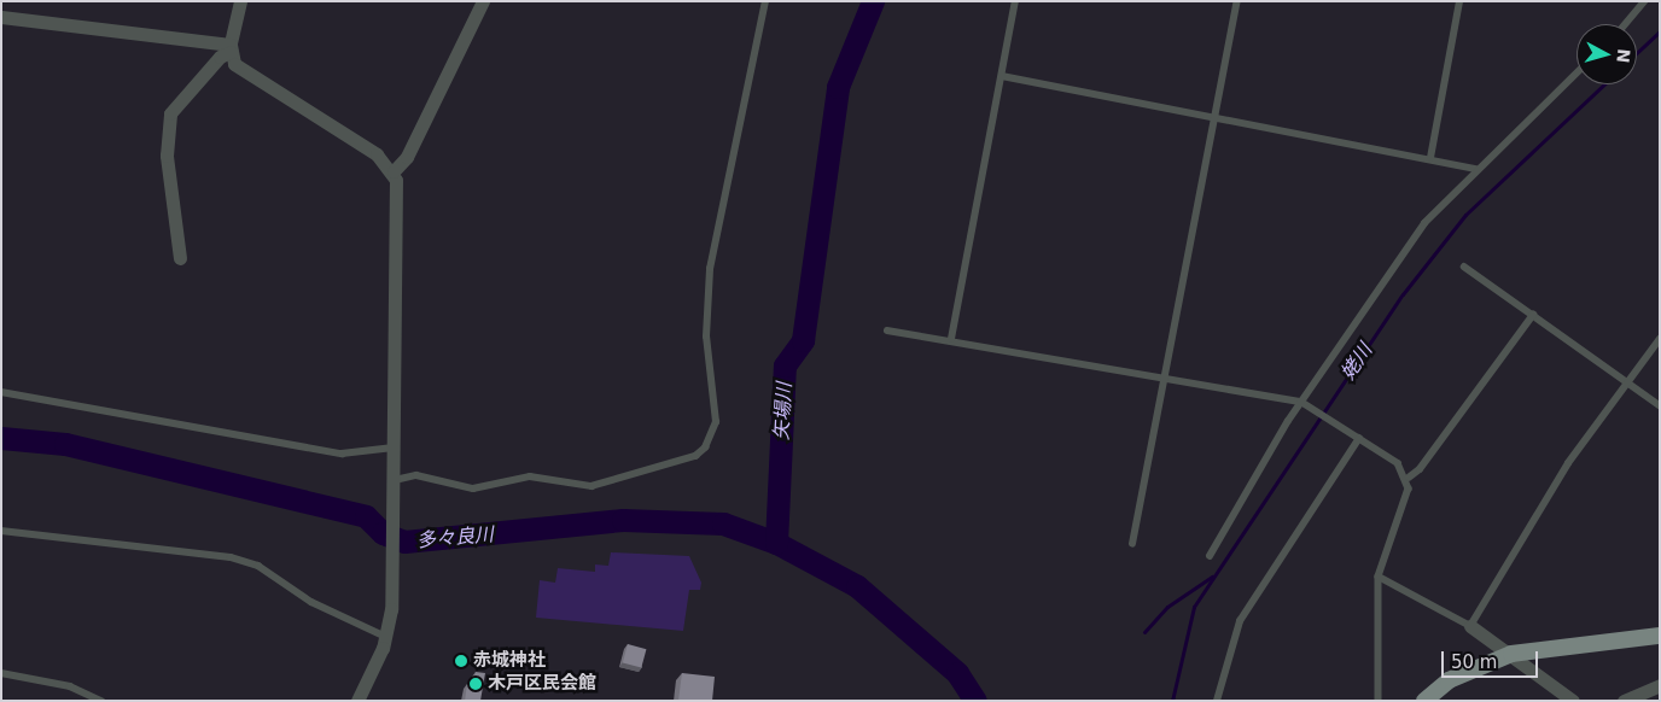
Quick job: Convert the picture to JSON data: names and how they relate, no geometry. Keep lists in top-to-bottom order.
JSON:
{
  "water": ["姥川", "矢場川", "多々良川"],
  "places": ["赤城神社", "木戸区民会館"],
  "scale_bar": "50 m",
  "north": "right"
}
